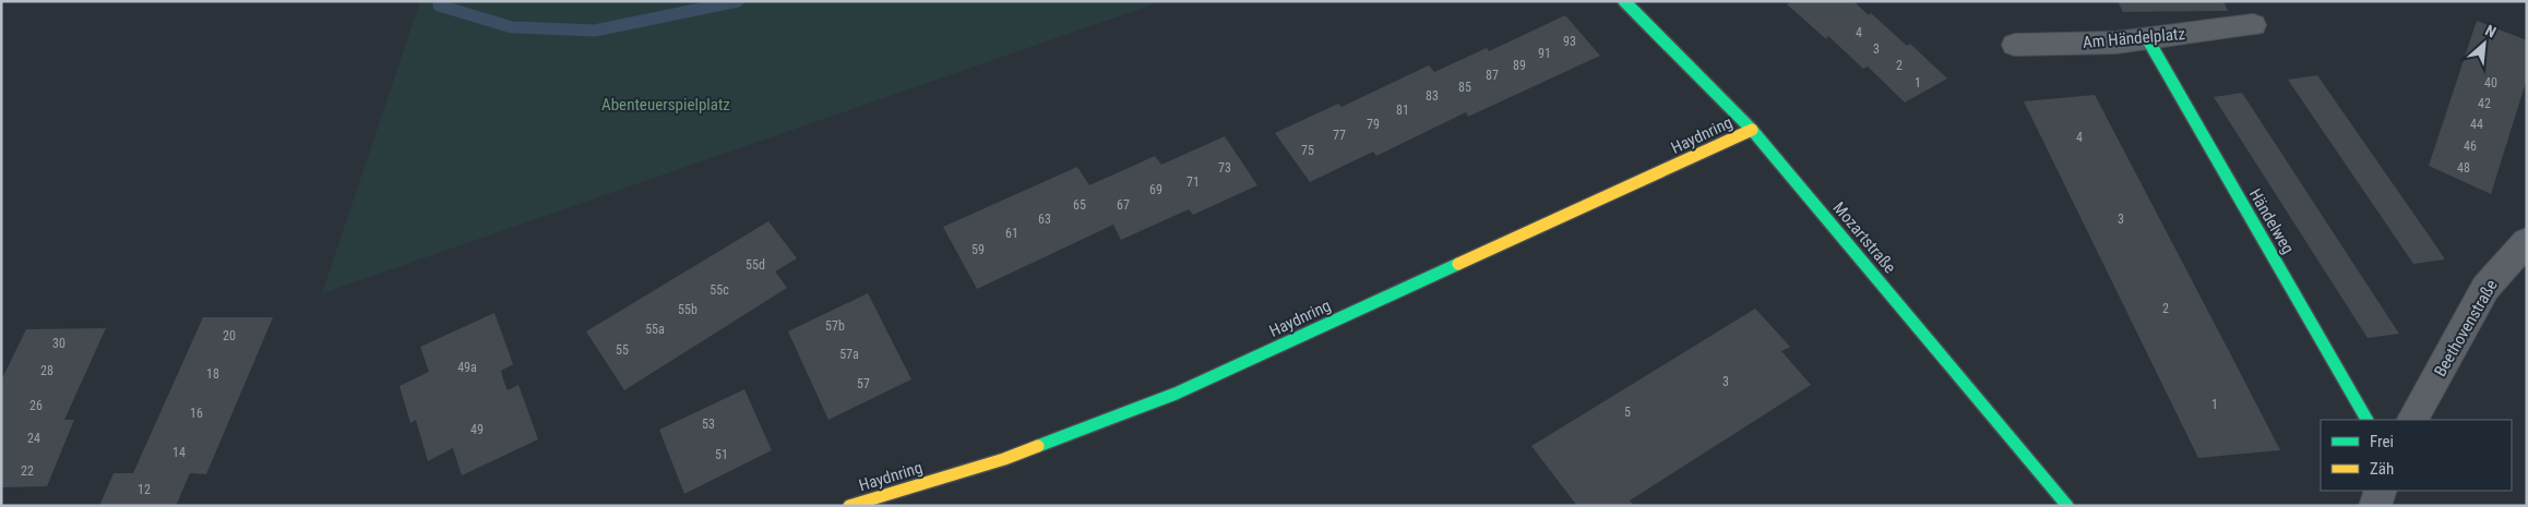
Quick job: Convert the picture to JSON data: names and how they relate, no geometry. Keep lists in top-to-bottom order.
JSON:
{
  "streets": {
    "street": [
      "Am Händelplatz",
      "Haydnring",
      "Händelweg",
      "Mozartstraße",
      "Beethovenstraße"
    ]
  },
  "crossings": [
    ["Am Händelplatz", "Händelweg"],
    ["Haydnring", "Mozartstraße"]
  ],
  "parks": ["Abenteuerspielplatz"],
  "house_numbers": [
    "4",
    "93",
    "3",
    "91",
    "89",
    "2",
    "87",
    "1",
    "40",
    "85",
    "83",
    "42",
    "81",
    "79",
    "44",
    "77",
    "4",
    "46",
    "75",
    "73",
    "48",
    "71",
    "69",
    "65",
    "67",
    "63",
    "3",
    "61",
    "59",
    "55d",
    "55c",
    "2",
    "55b",
    "57b",
    "55a",
    "20",
    "30",
    "55",
    "57a",
    "49a",
    "28",
    "18",
    "3",
    "57",
    "1",
    "26",
    "5",
    "16",
    "53",
    "49",
    "24",
    "14",
    "51",
    "22",
    "12"
  ],
  "legend": ["Frei", "Zäh"],
  "north": "top right"
}
